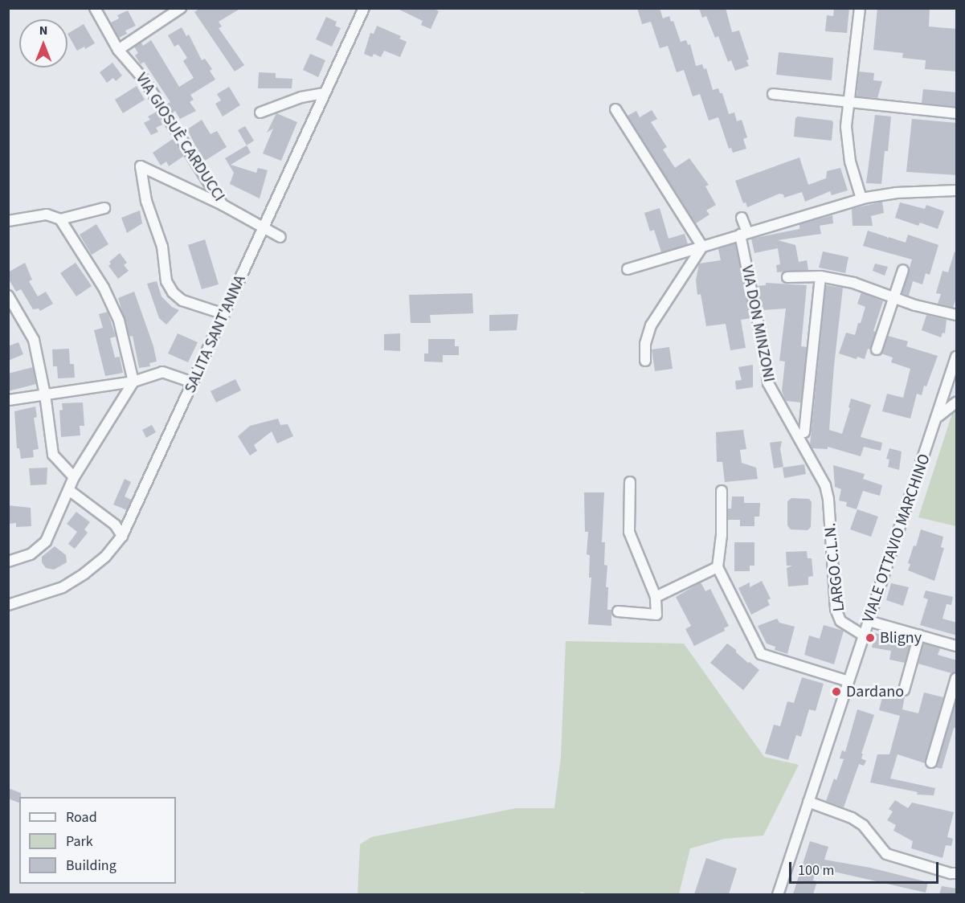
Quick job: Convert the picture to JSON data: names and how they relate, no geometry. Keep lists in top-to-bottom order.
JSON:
{
  "streets": {
    "street": [
      "VIA GIOSUÈ CARDUCCI",
      "VIA DON MINZONI",
      "SALITA SANT'ANNA",
      "VIALE OTTAVIO MARCHINO",
      "LARGO C.L.N."
    ]
  },
  "crossings": [
    ["VIA GIOSUÈ CARDUCCI", "SALITA SANT'ANNA"],
    ["VIA DON MINZONI", "LARGO C.L.N."],
    ["VIALE OTTAVIO MARCHINO", "LARGO C.L.N."]
  ],
  "places": ["Bligny", "Dardano"],
  "legend": ["Road", "Park", "Building"],
  "scale_bar": "100 m",
  "north": "top"
}
